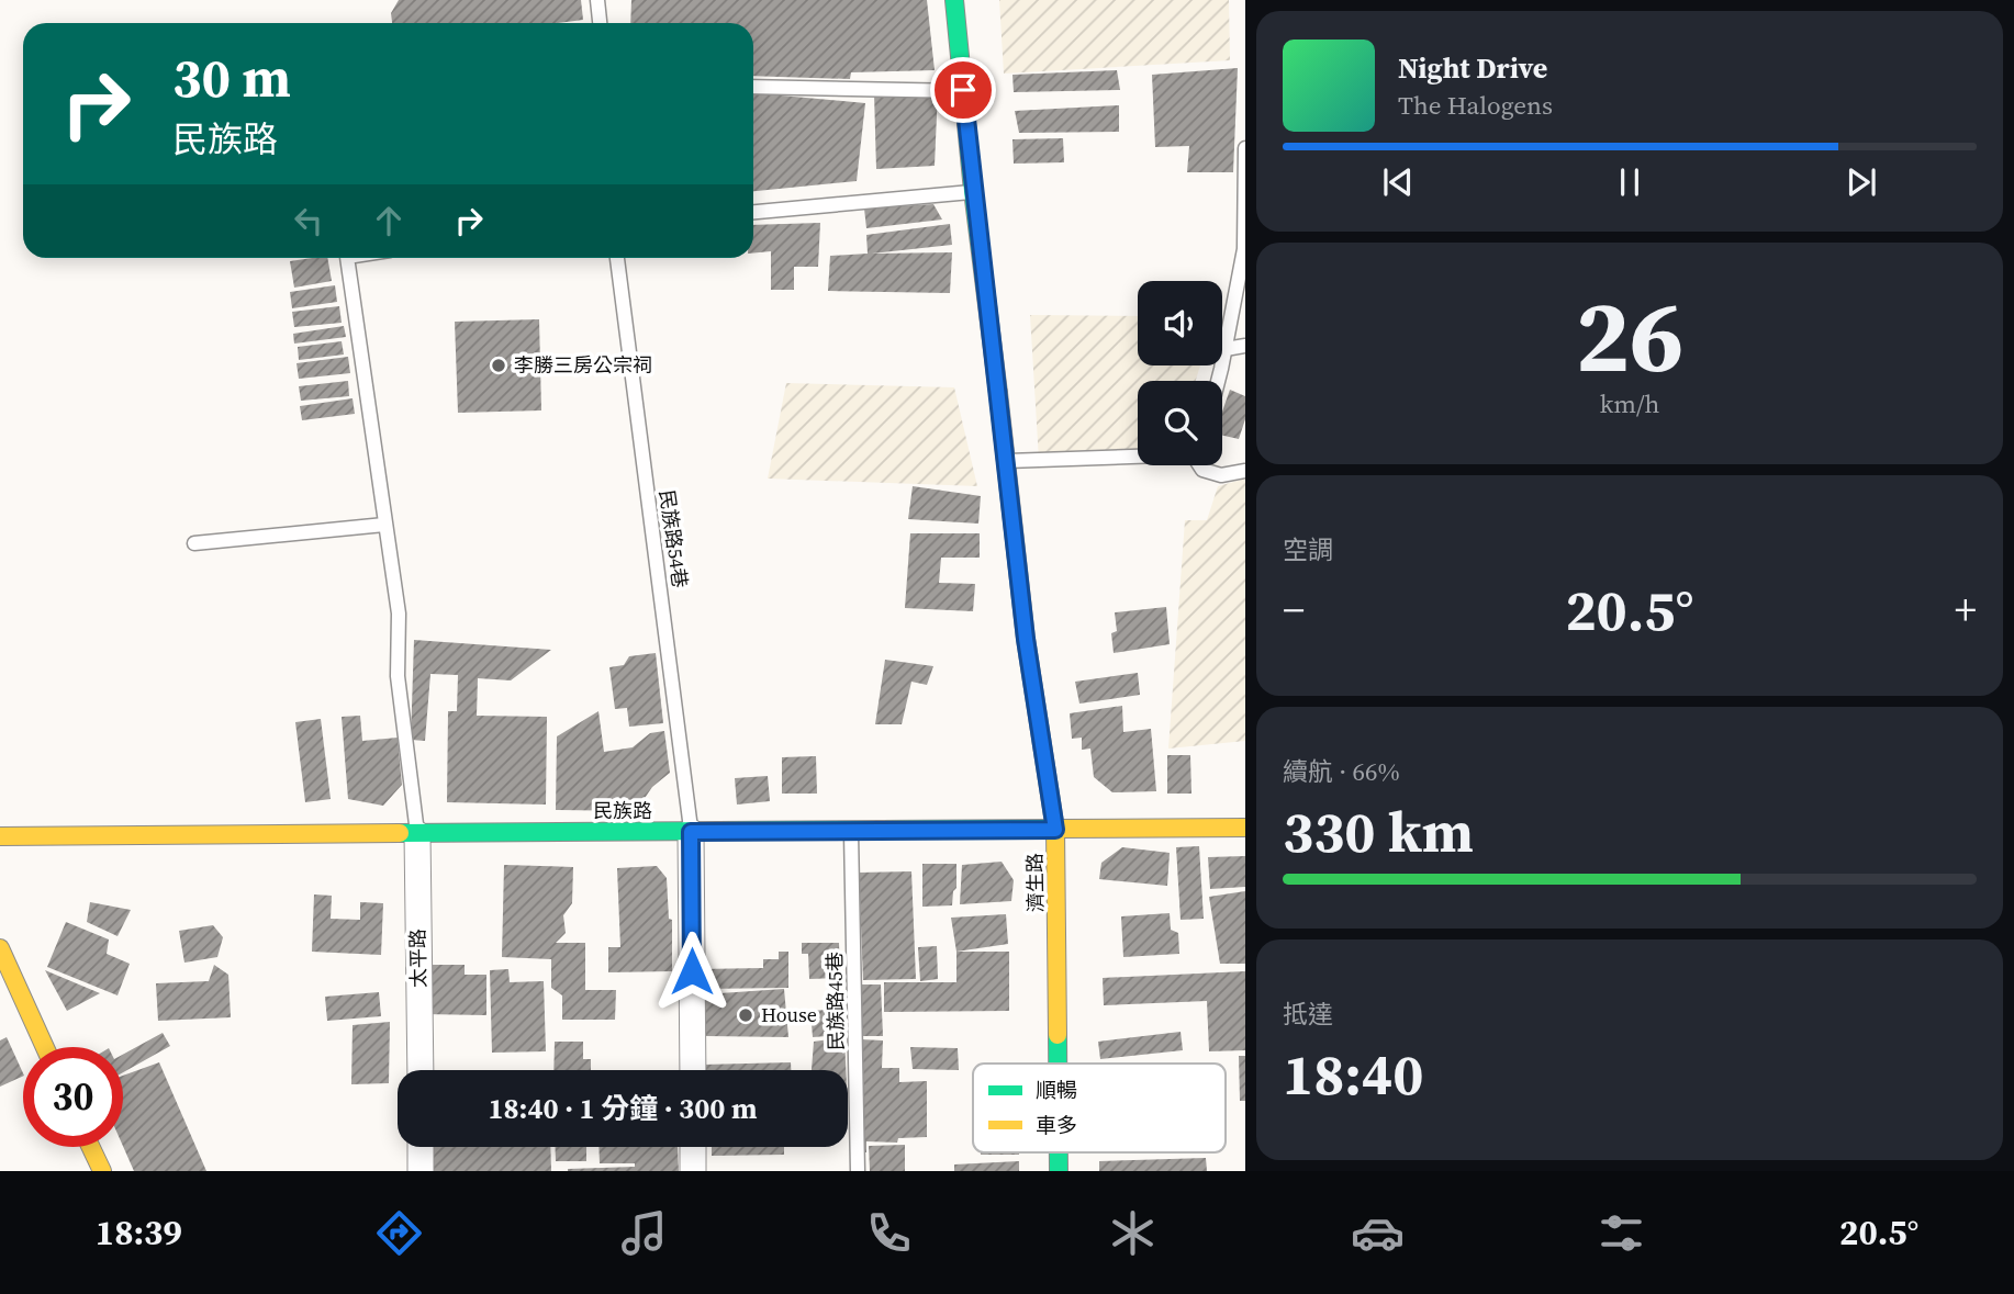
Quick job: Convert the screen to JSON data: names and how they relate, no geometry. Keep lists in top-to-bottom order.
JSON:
{
  "streets": {
    "street": ["民族路", "濟生路", "太平路"],
    "lane": ["民族路54巷", "民族路45巷"]
  },
  "crossings": [
    ["民族路54巷", "民族路"],
    ["民族路", "濟生路"],
    ["民族路", "太平路"],
    ["民族路", "民族路45巷"]
  ],
  "places": ["李勝三房公宗祠", "House"],
  "legend": ["順暢", "車多"],
  "page": {
    "turn": ["30 m", "民族路"],
    "song": ["Night Drive", "The Halogens"],
    "tile": [
      ["26", "km/h"],
      "空調",
      ["續航 · 66%", "330 km"],
      ["抵達", "18:40"]
    ],
    "heat": ["−", "20.5°", "+"],
    "limit": "30",
    "trip": "18:40 · 1 分鐘 · 300 m",
    "tabs": ["18:39", "20.5°"]
  }
}
